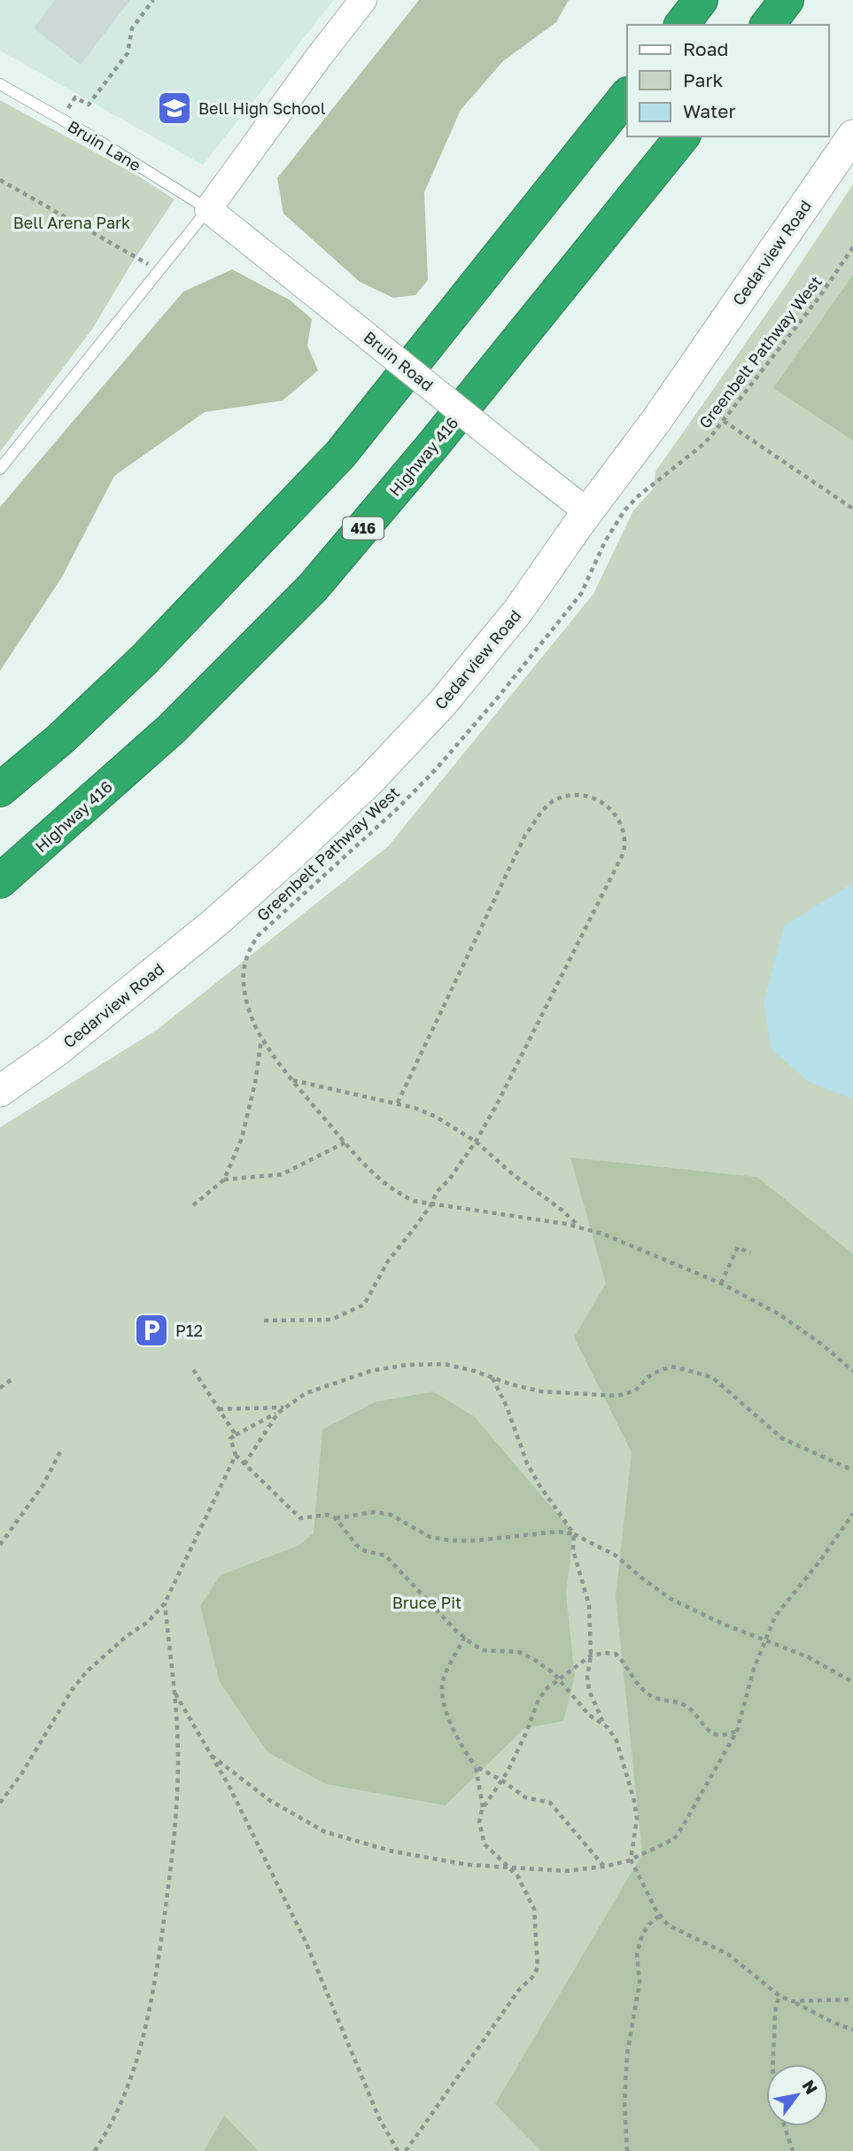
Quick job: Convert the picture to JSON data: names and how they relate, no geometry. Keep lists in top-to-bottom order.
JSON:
{
  "streets": {
    "highway": ["Highway 416", "416"],
    "main road": ["Cedarview Road"],
    "street": ["Bruin Road"],
    "lane": ["Bruin Lane"],
    "path": ["Greenbelt Pathway West"]
  },
  "crossings": [
    ["Bruin Lane", "Bruin Road"],
    ["Cedarview Road", "Bruin Road"]
  ],
  "parks": ["Bell Arena Park", "Bruce Pit"],
  "places": {
    "school or university": ["Bell High School"],
    "parking": ["P12"]
  },
  "legend": ["Road", "Park", "Water"],
  "north": "top right"
}
